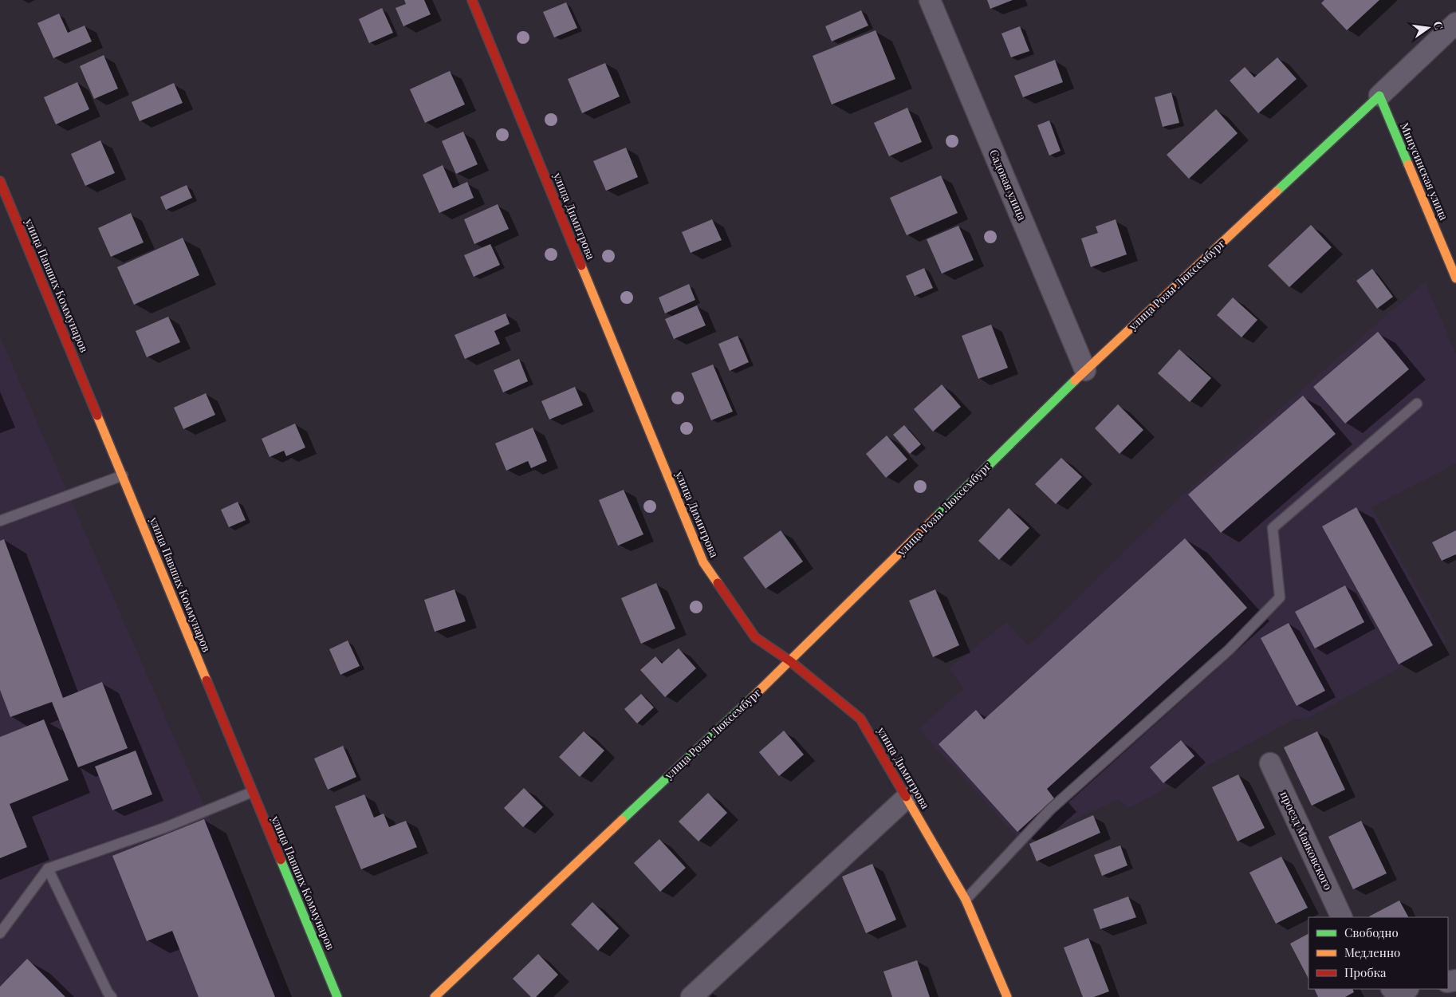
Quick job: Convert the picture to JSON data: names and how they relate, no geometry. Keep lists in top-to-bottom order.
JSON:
{
  "streets": {
    "street": [
      "Минусинская улица",
      "Садовая улица",
      "улица Димитрова",
      "улица Розы Люксембург",
      "улица Павших Коммунаров",
      "проезд Маяковского"
    ]
  },
  "crossings": [
    ["Минусинская улица", "улица Розы Люксембург"],
    ["Садовая улица", "улица Розы Люксембург"],
    ["улица Димитрова", "улица Розы Люксембург"]
  ],
  "legend": ["Свободно", "Медленно", "Пробка"],
  "north": "right"
}
